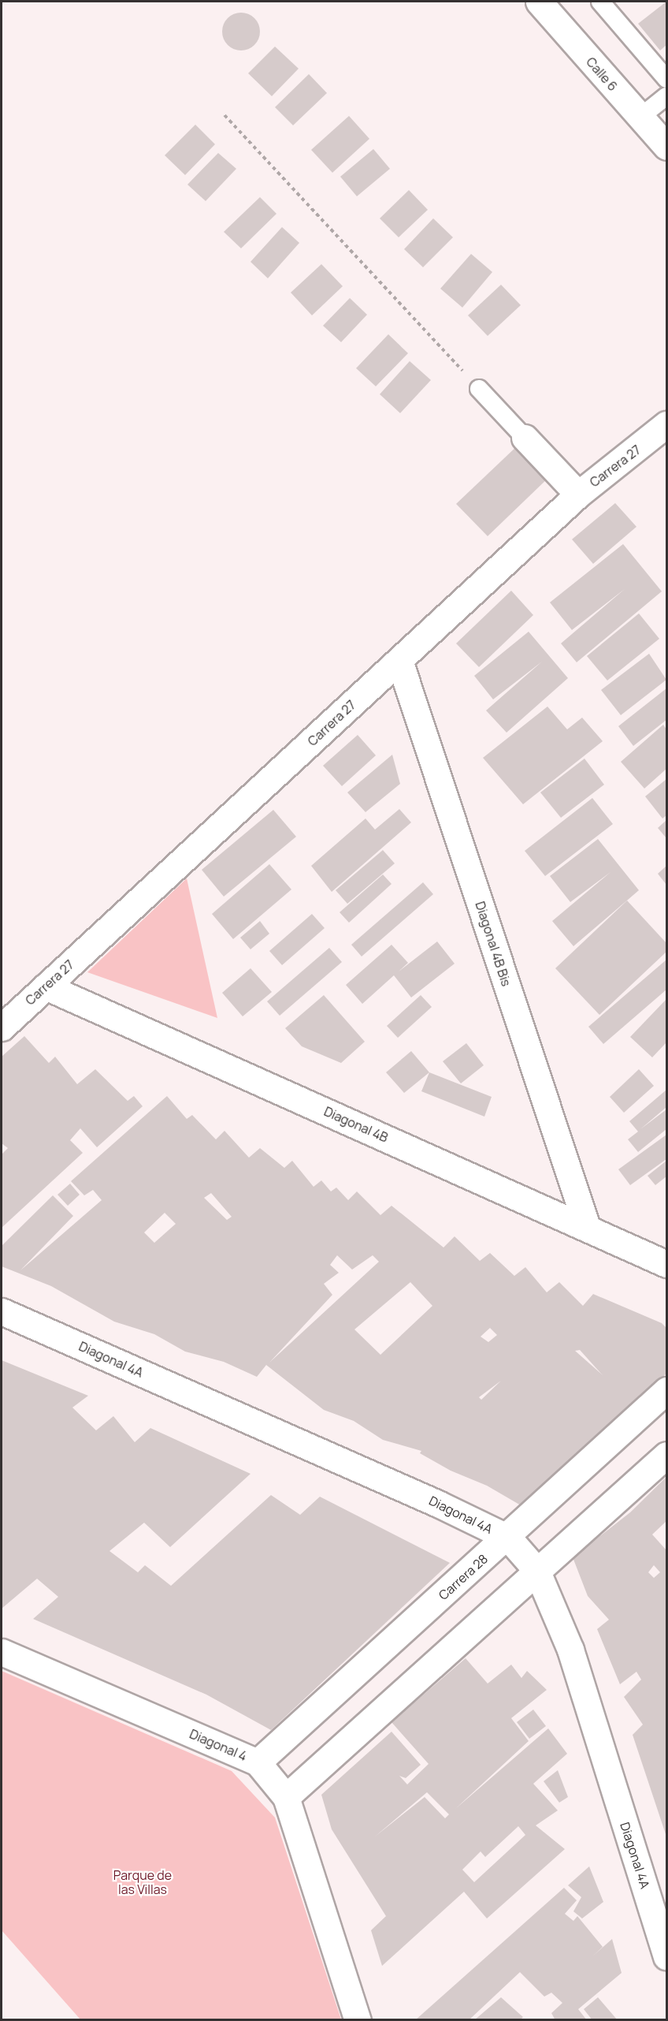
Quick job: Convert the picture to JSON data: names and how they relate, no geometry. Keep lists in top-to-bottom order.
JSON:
{
  "streets": {
    "street": [
      "Calle 6",
      "Carrera 27",
      "Diagonal 4B Bis",
      "Diagonal 4B",
      "Diagonal 4A",
      "Carrera 28",
      "Diagonal 4"
    ]
  },
  "crossings": [
    ["Carrera 27", "Diagonal 4B Bis"],
    ["Carrera 27", "Diagonal 4B"],
    ["Diagonal 4B Bis", "Diagonal 4B"],
    ["Diagonal 4A", "Carrera 28"],
    ["Carrera 28", "Diagonal 4"]
  ],
  "parks": ["Parque de las Villas"]
}
